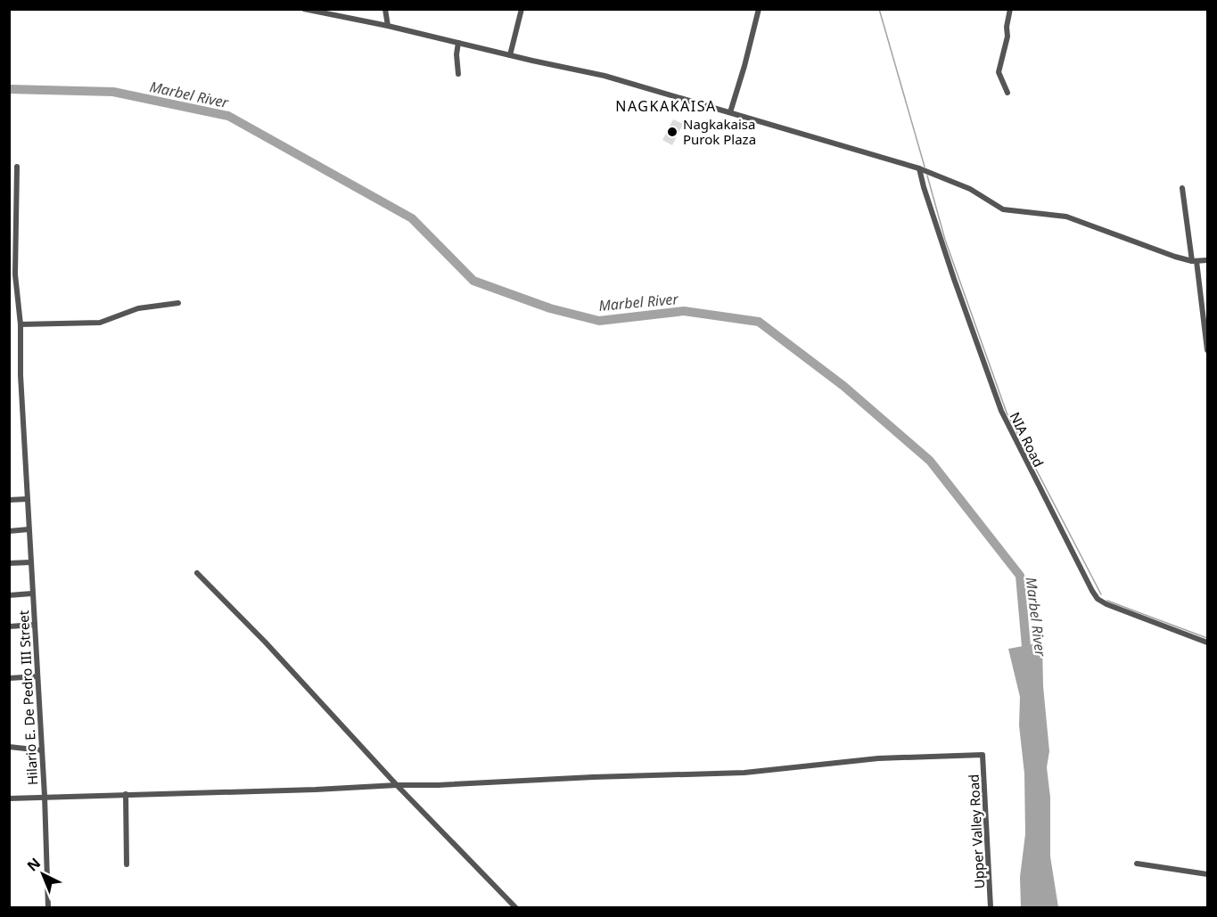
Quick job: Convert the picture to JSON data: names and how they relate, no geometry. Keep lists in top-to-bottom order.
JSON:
{
  "streets": {
    "street": ["NIA Road", "Hilario E. De Pedro III Street", "Upper Valley Road"]
  },
  "districts": ["NAGKAKAISA"],
  "water": ["Marbel River"],
  "places": ["Nagkakaisa Purok Plaza"],
  "north": "top left"
}
